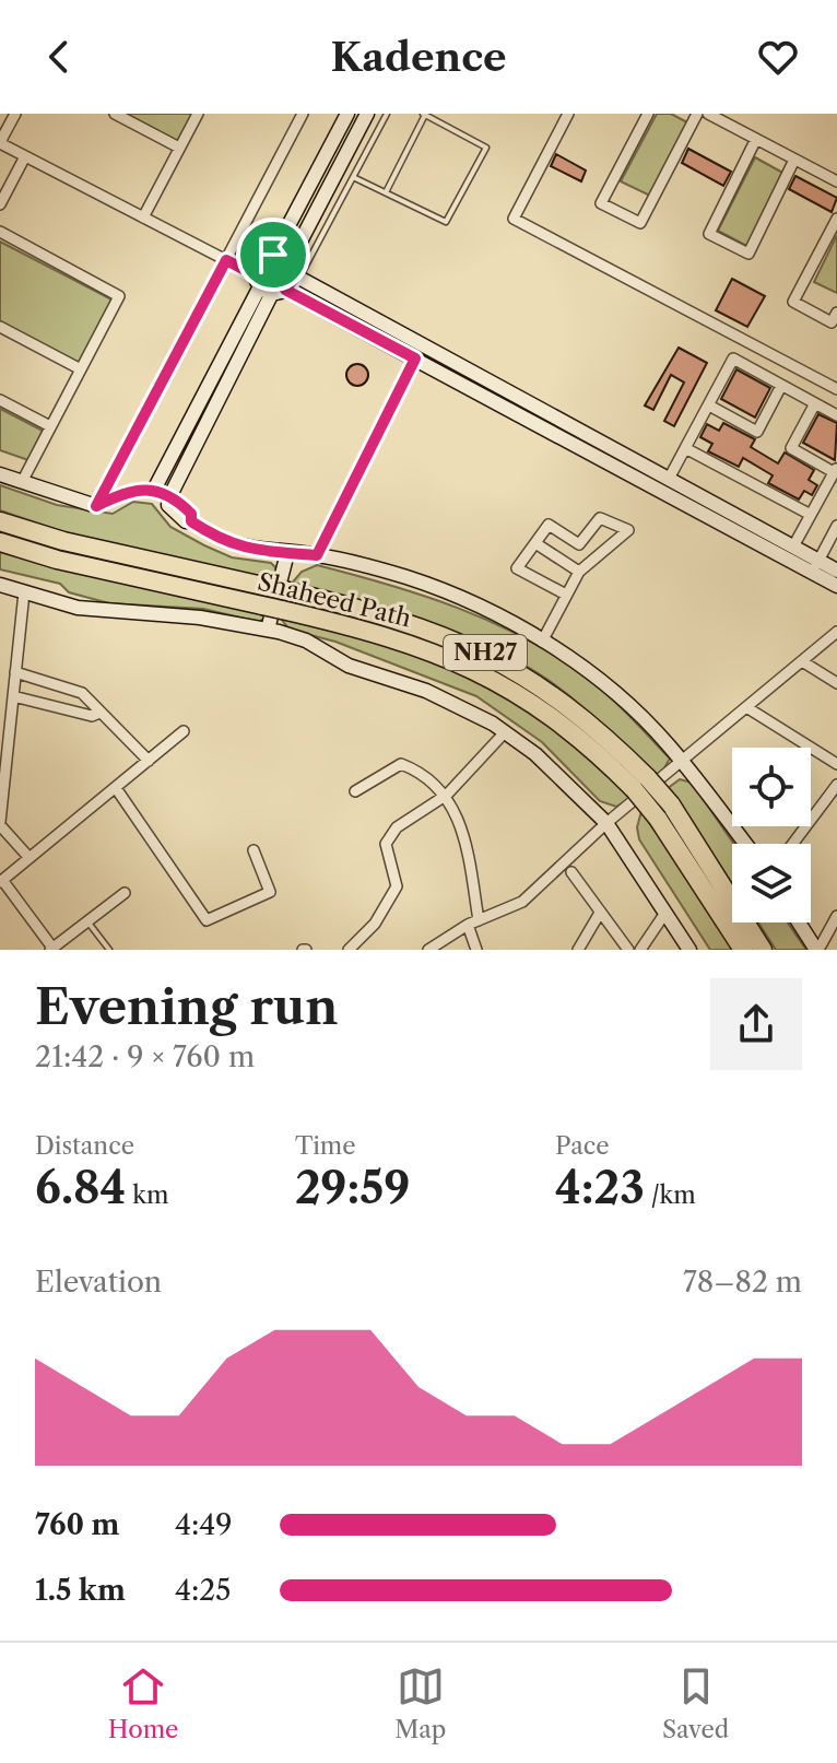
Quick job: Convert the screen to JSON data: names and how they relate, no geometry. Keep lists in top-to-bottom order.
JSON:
{
  "streets": {
    "highway": ["Shaheed Path", "NH27"]
  },
  "page": {
    "header": "Kadence",
    "heading": ["Evening run", "21:42 · 9 × 760 m"],
    "stats": [
      ["Distance", "6.84 km"],
      ["Time", "29:59"],
      ["Pace", "4:23 /km"]
    ],
    "chart": ["Elevation", "78–82 m"],
    "list": [
      {
        "name": "760 m",
        "note": "4:49"
      },
      {
        "name": "1.5 km",
        "note": "4:25"
      }
    ],
    "tabs": ["Home", "Map", "Saved"]
  }
}
